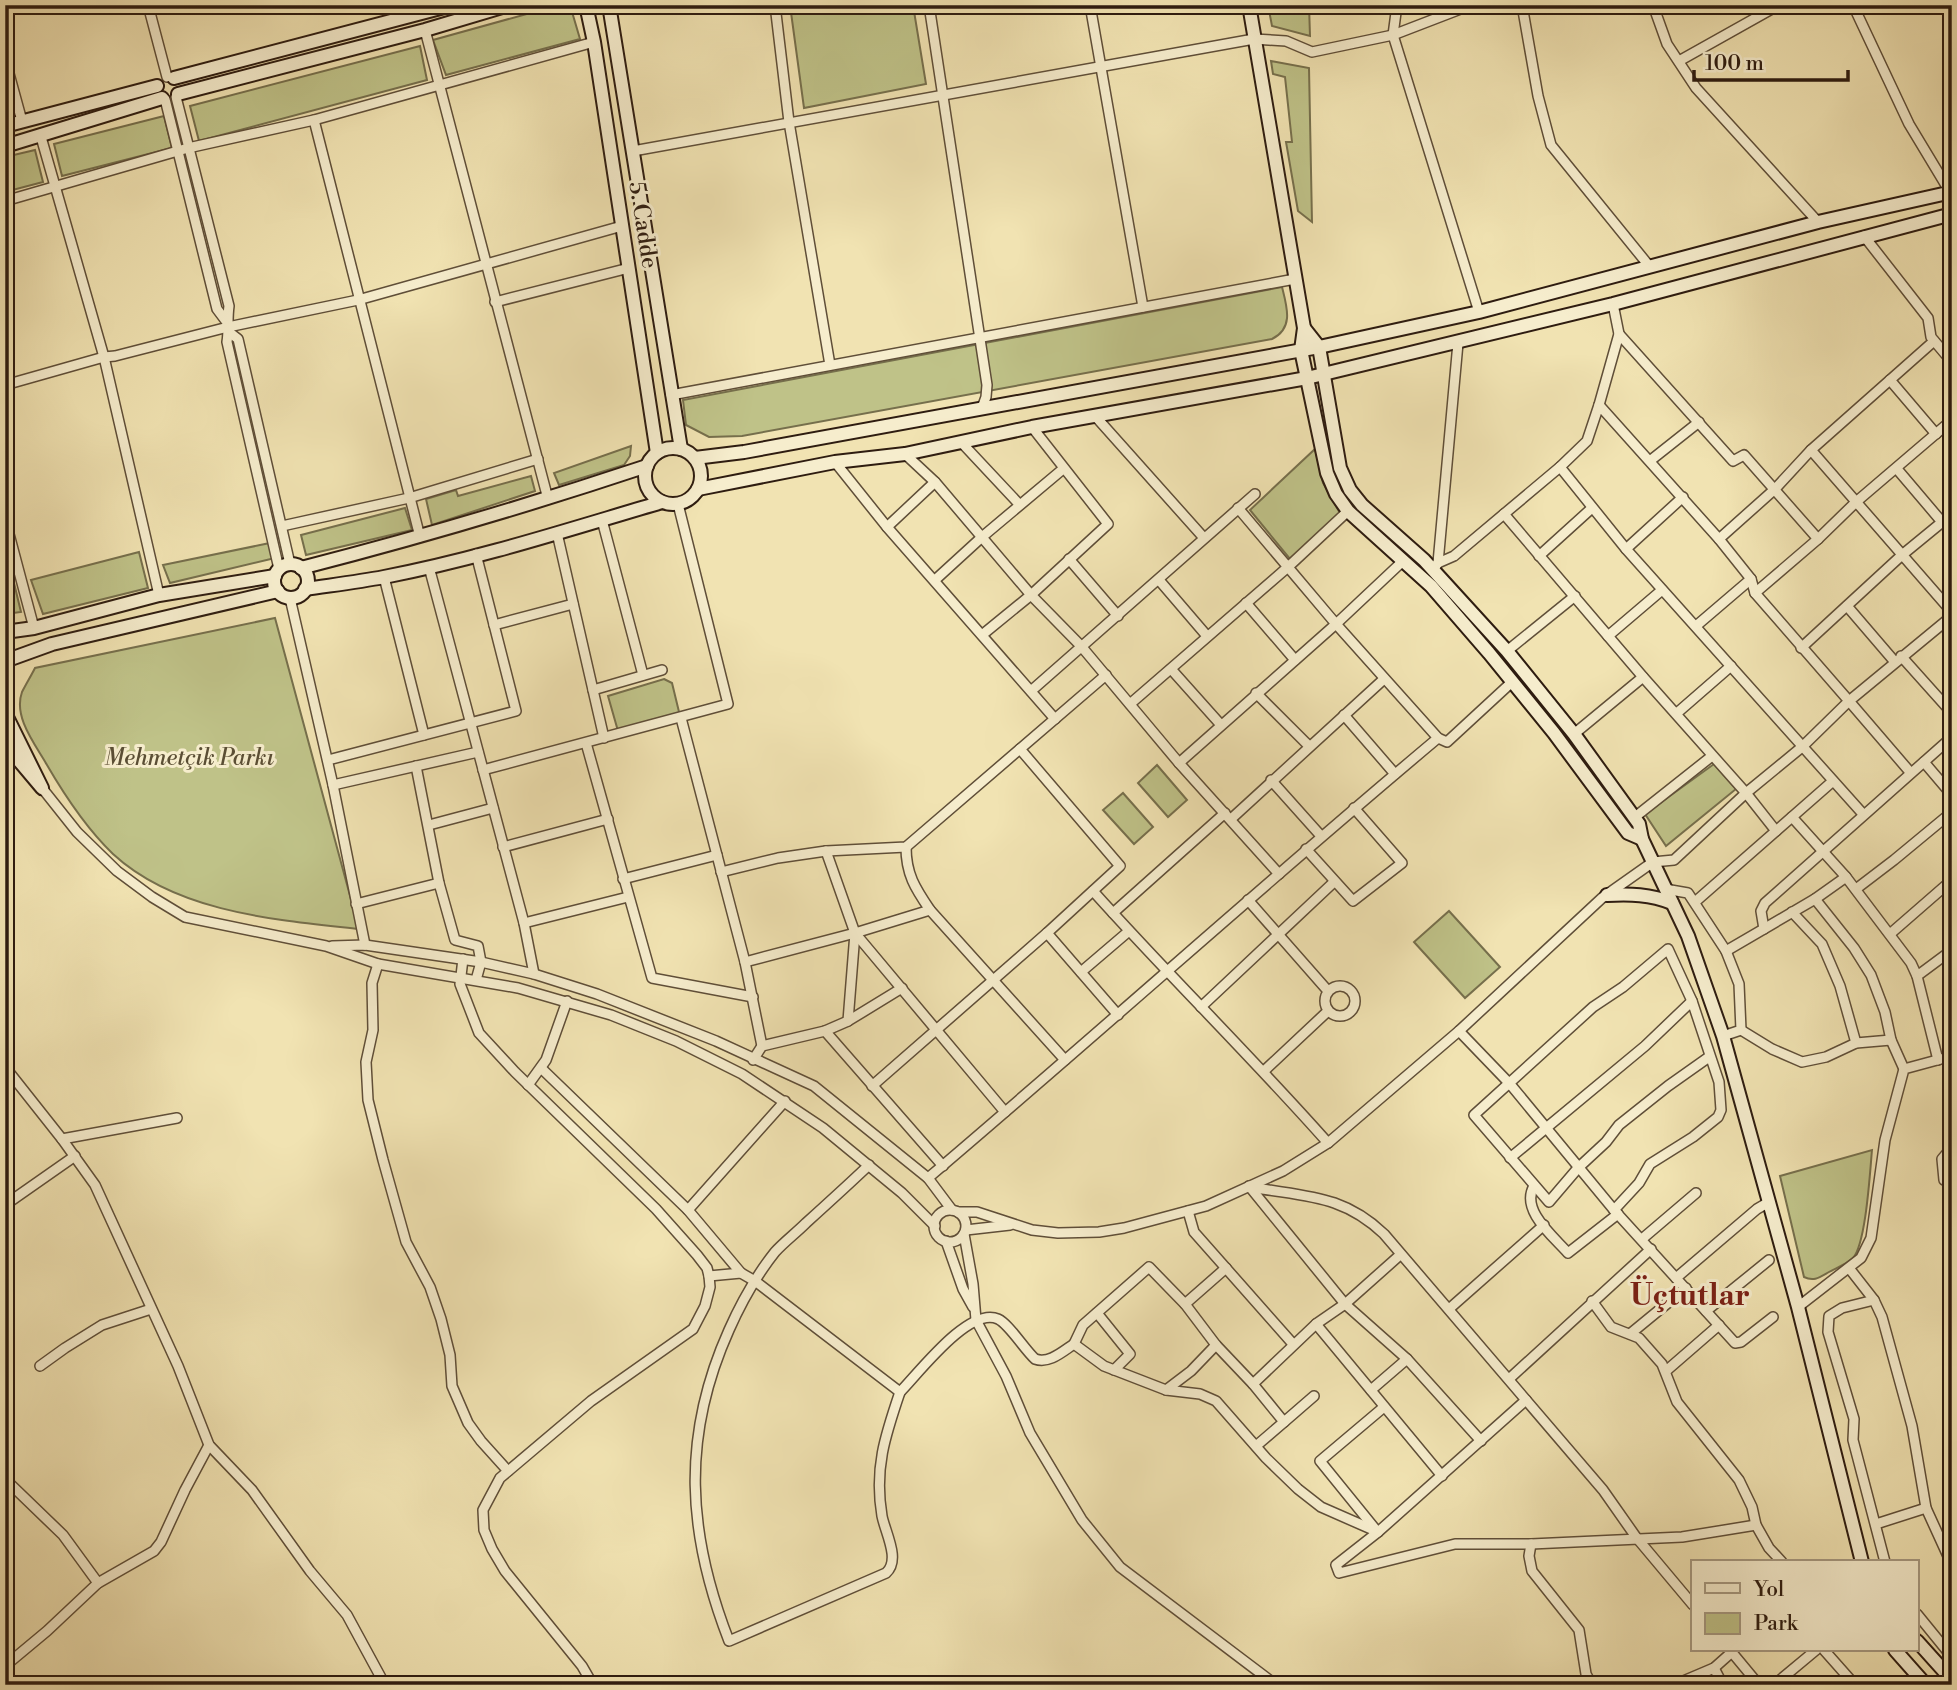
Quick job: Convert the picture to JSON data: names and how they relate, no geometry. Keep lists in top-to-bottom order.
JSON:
{
  "streets": {
    "street": ["5. Cadde"]
  },
  "districts": ["Üçtutlar"],
  "parks": ["Mehmetçik Parkı"],
  "legend": ["Yol", "Park"],
  "scale_bar": "100 m"
}
